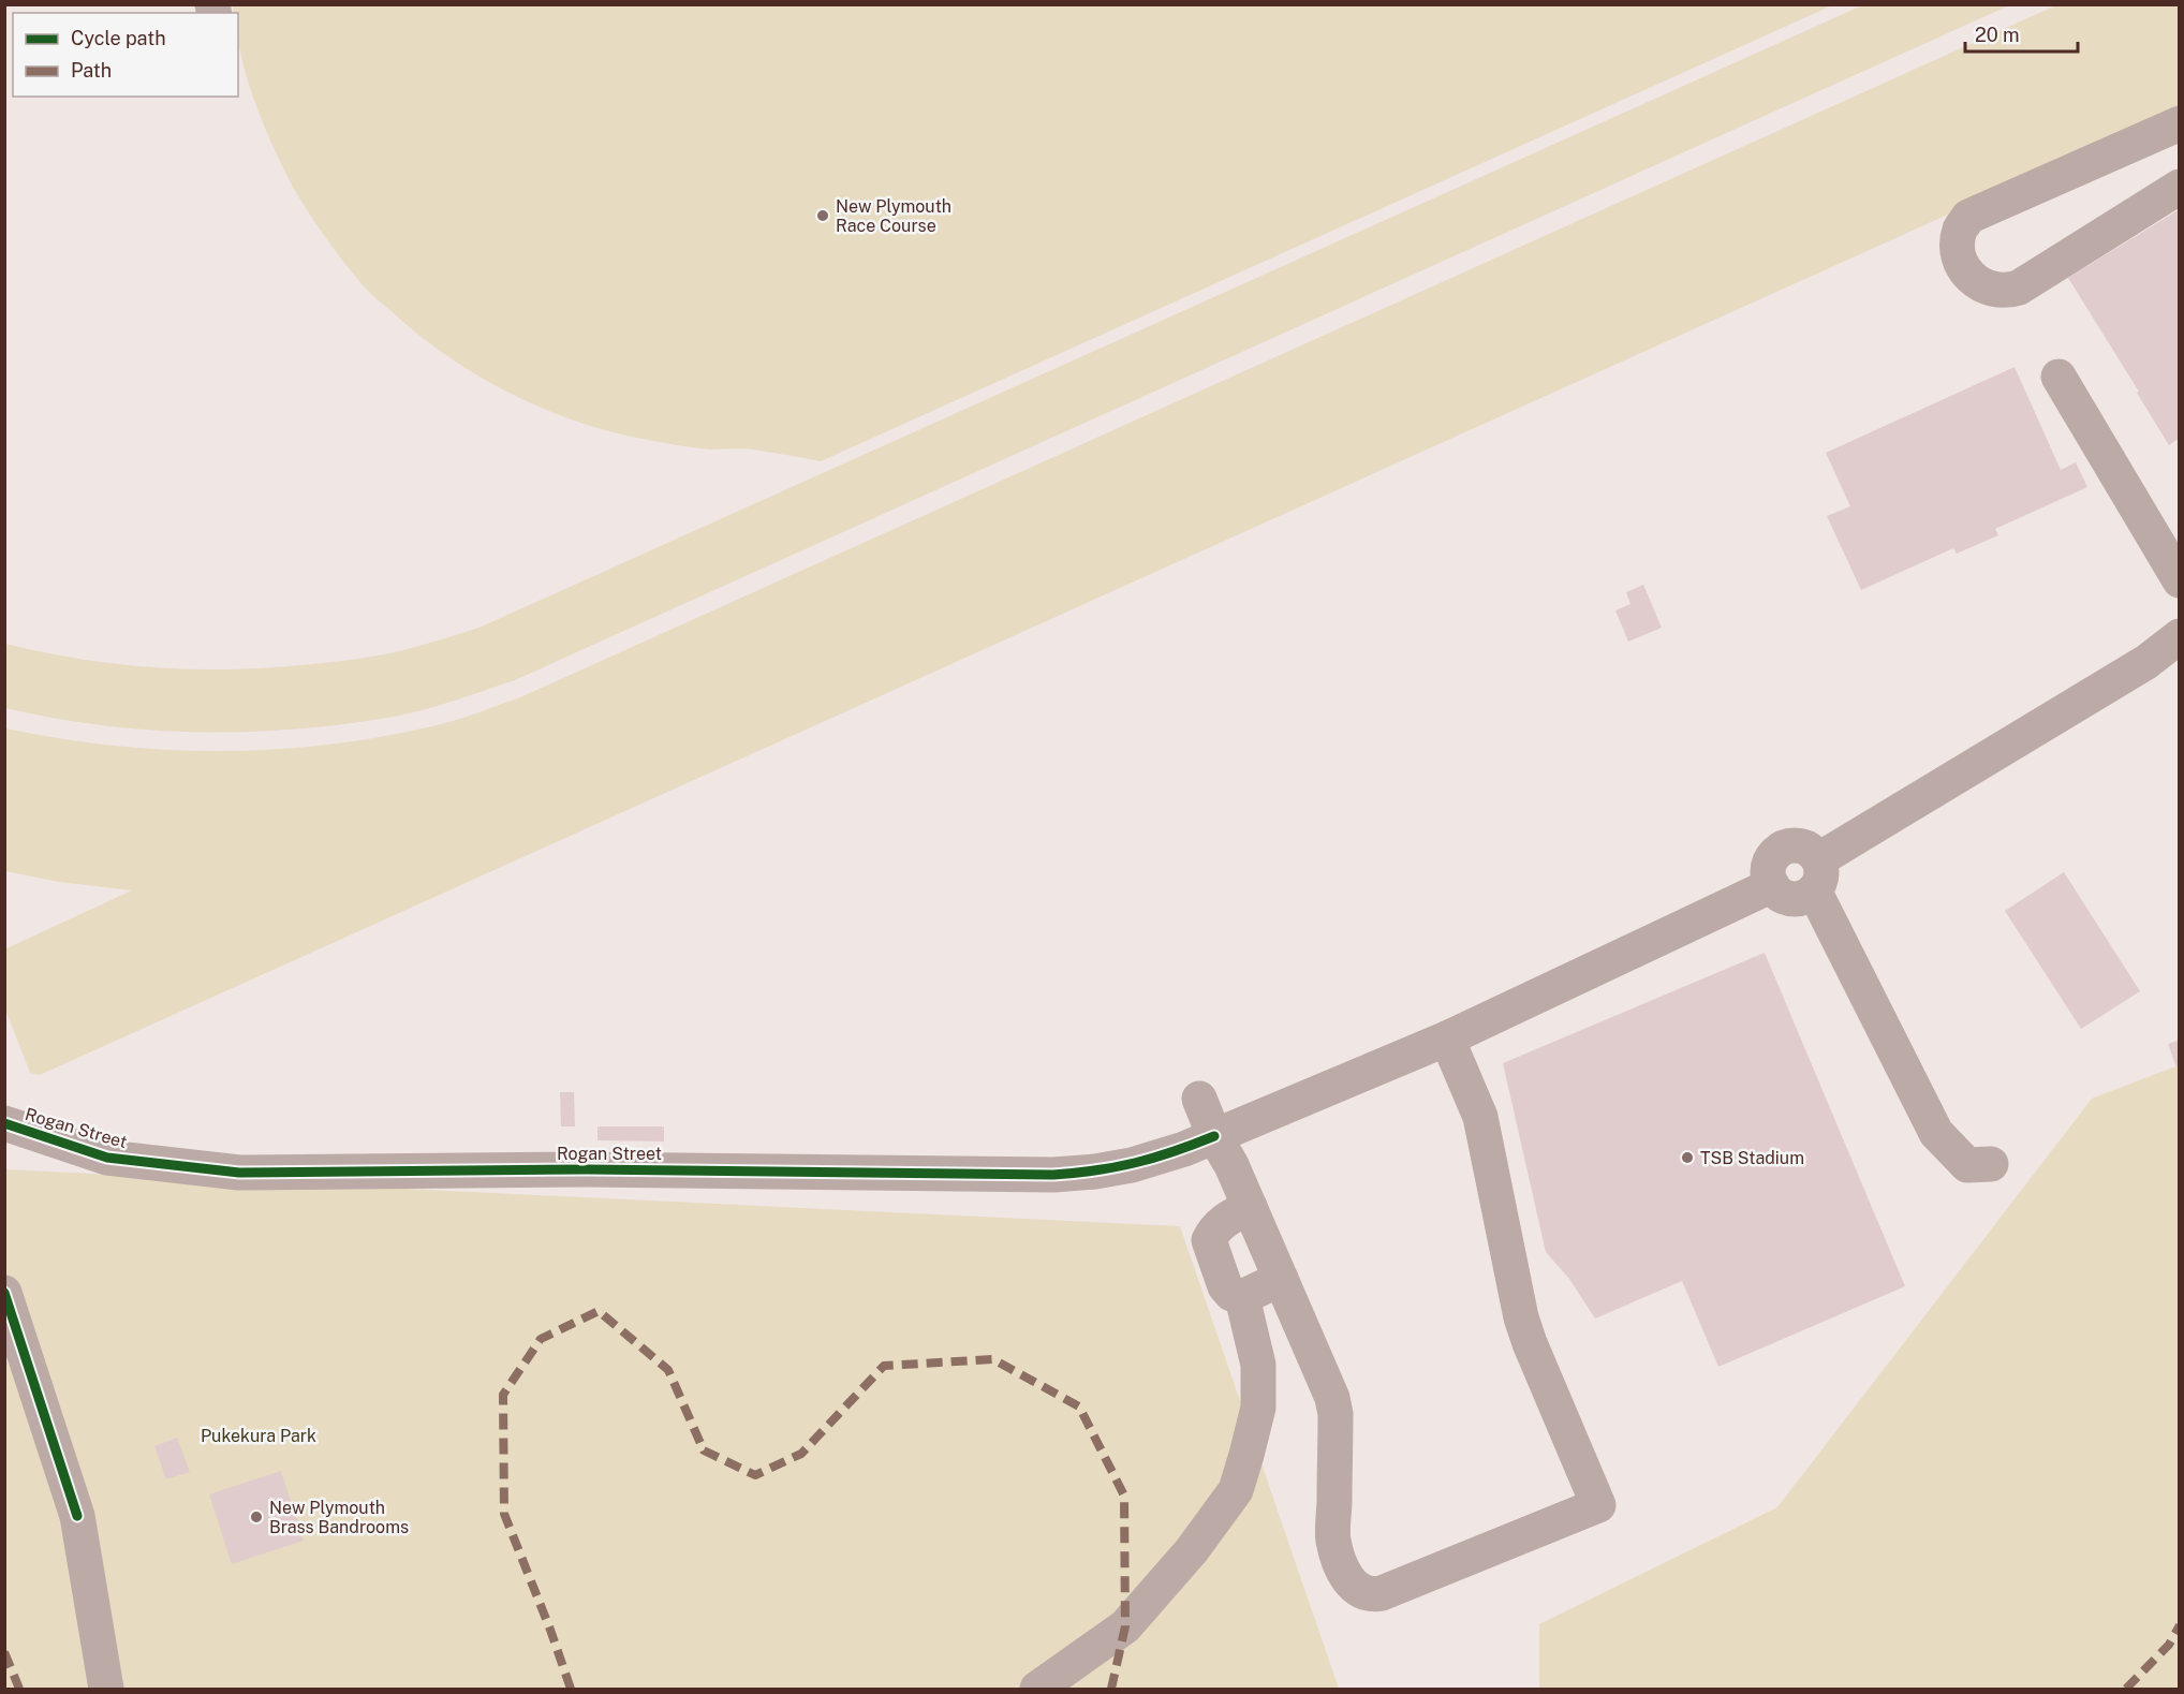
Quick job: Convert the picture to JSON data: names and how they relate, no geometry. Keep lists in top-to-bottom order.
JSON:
{
  "streets": {
    "street": ["Rogan Street"]
  },
  "parks": ["Pukekura Park"],
  "places": ["New Plymouth Race Course", "TSB Stadium", "New Plymouth Brass Bandrooms"],
  "legend": ["Cycle path", "Path"],
  "scale_bar": "20 m"
}
